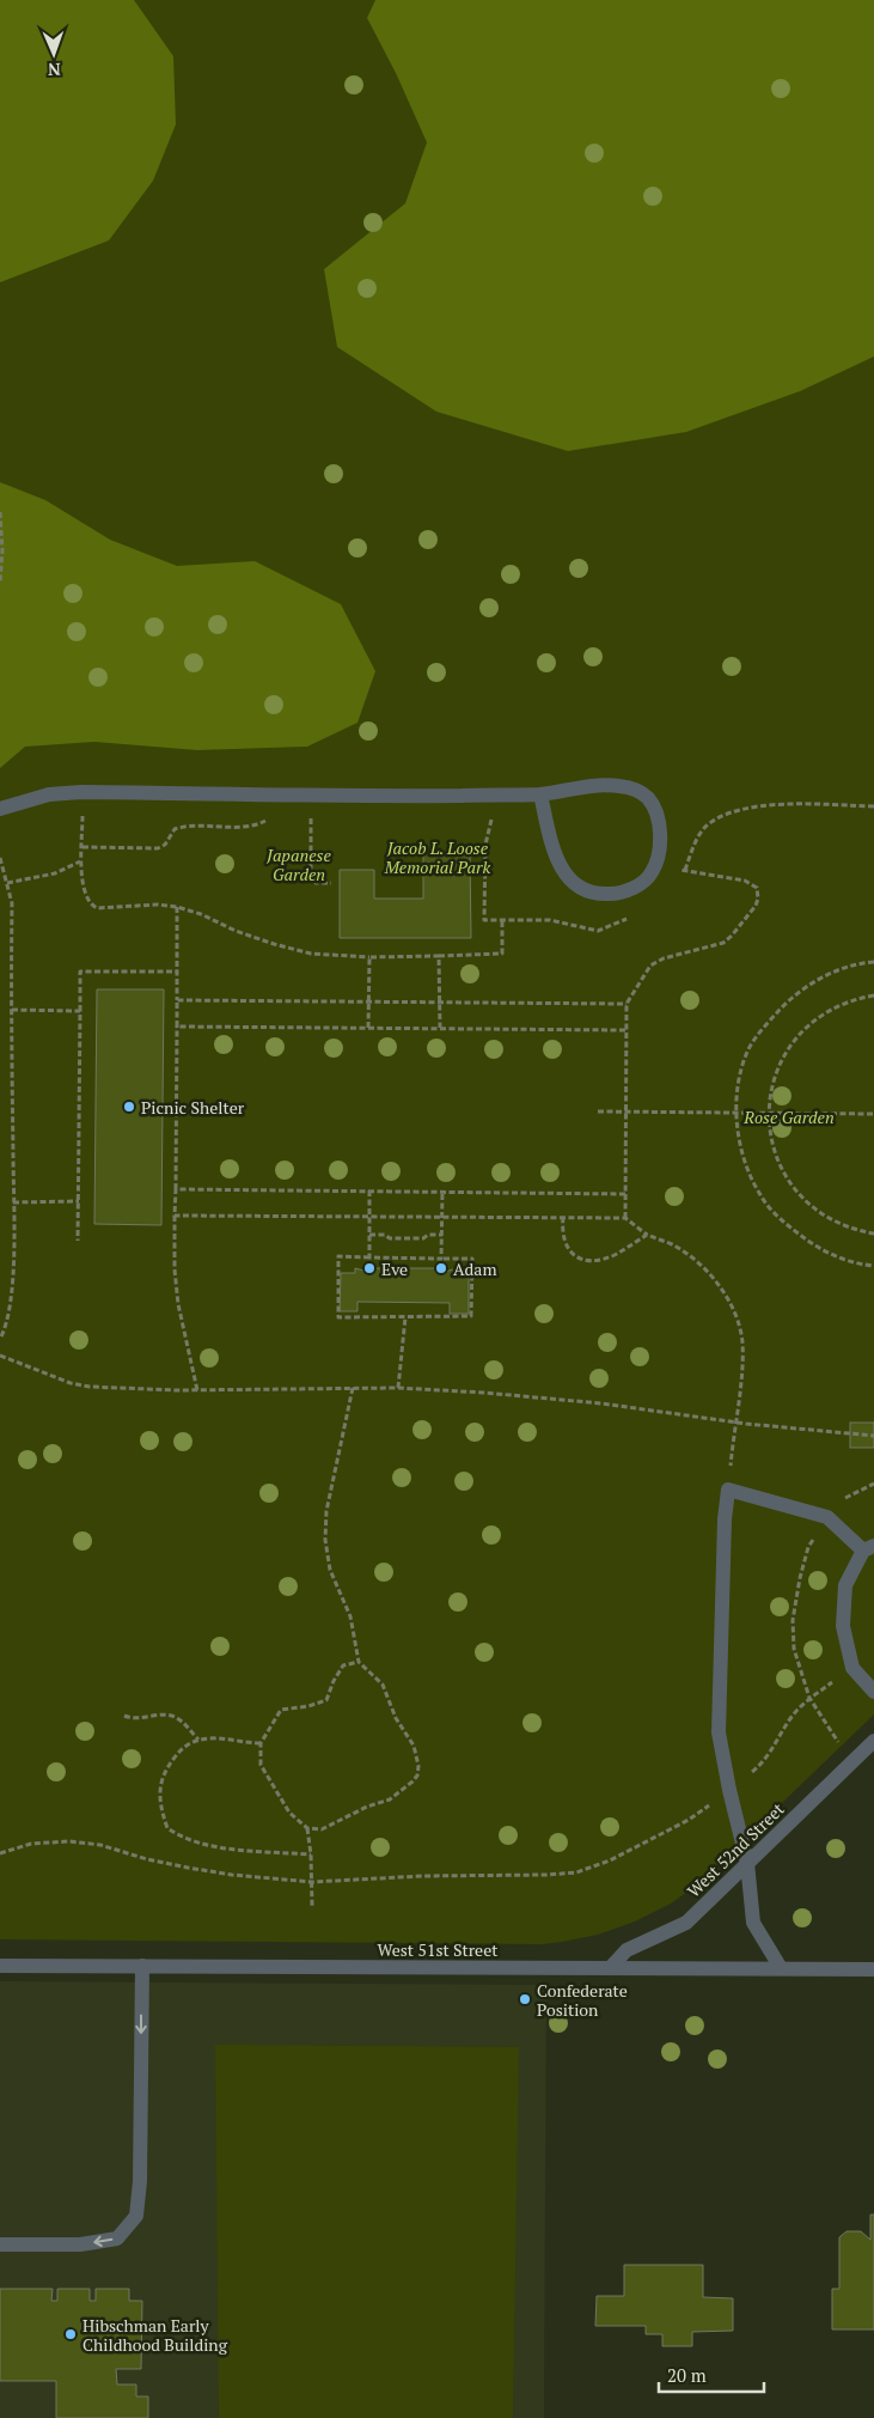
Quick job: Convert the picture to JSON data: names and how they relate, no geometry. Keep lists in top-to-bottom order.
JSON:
{
  "streets": {
    "street": ["West 52nd Street", "West 51st Street"]
  },
  "crossings": [
    ["West 52nd Street", "West 51st Street"]
  ],
  "parks": ["Jacob L. Loose Memorial Park", "Japanese Garden", "Rose Garden"],
  "places": [
    "Picnic Shelter",
    "Eve",
    "Adam",
    "Confederate Position",
    "Hibschman Early Childhood Building"
  ],
  "scale_bar": "20 m",
  "north": "bottom"
}
